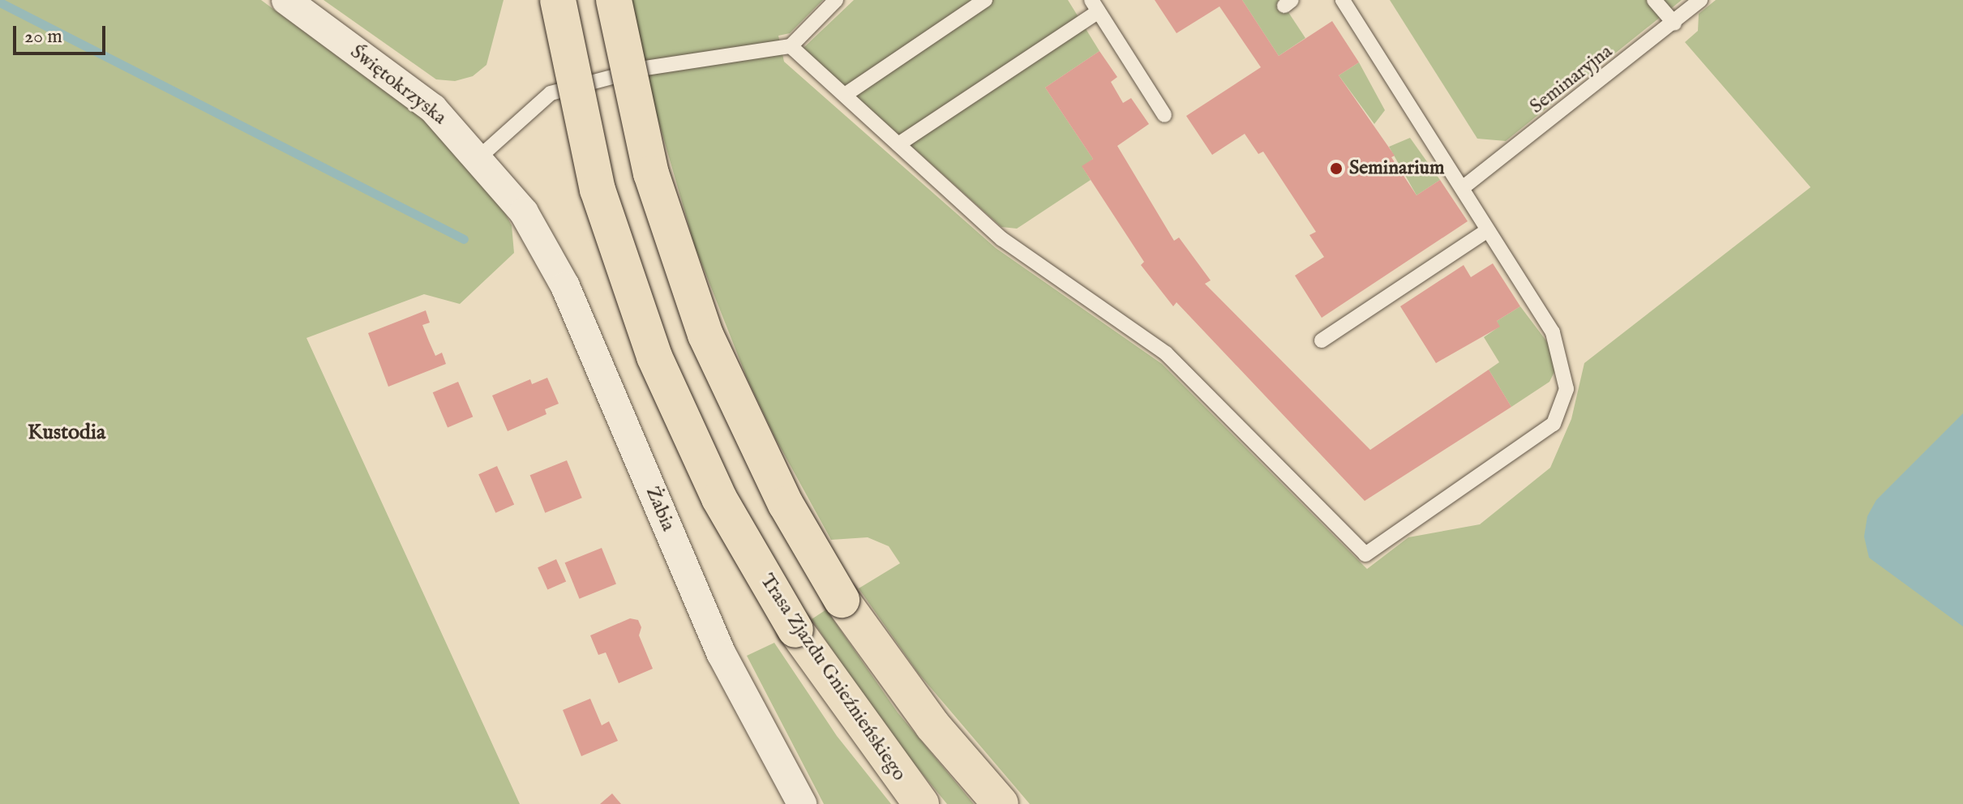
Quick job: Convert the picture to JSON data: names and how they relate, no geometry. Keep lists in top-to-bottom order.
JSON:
{
  "streets": {
    "main road": ["Trasa Zjazdu Gnieźnieńskiego"],
    "street": ["Świętokrzyska", "Żabia"],
    "lane": ["Seminaryjna"]
  },
  "crossings": [
    ["Świętokrzyska", "Żabia"]
  ],
  "districts": ["Kustodia"],
  "places": ["Seminarium"],
  "scale_bar": "20 m"
}
